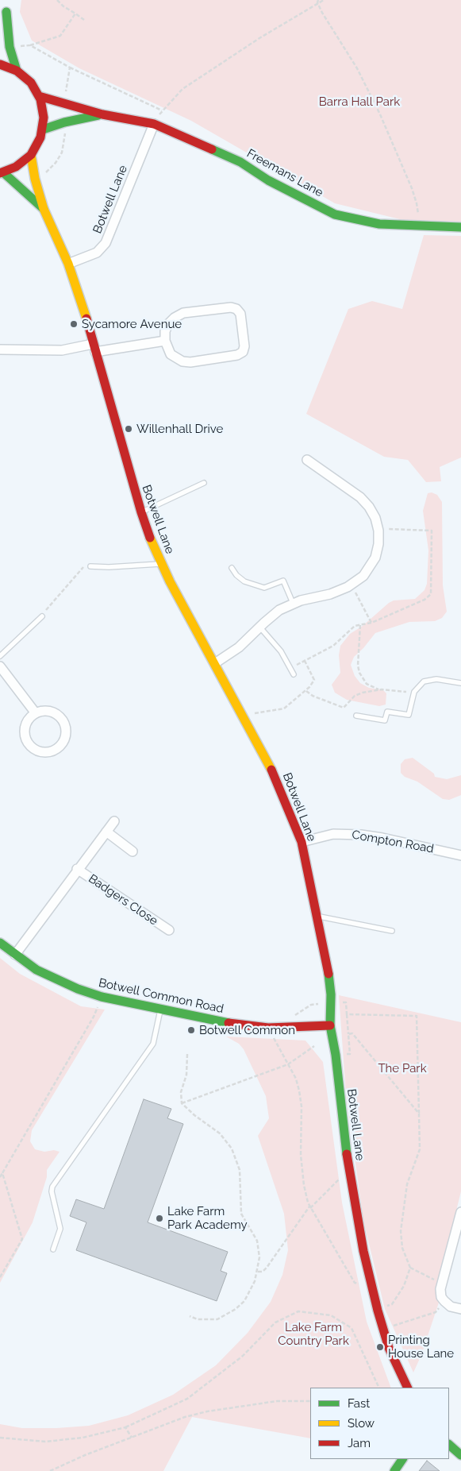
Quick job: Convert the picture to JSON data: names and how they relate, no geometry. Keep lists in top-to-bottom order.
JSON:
{
  "streets": {
    "street": [
      "Freemans Lane",
      "Botwell Lane",
      "Compton Road",
      "Badgers Close",
      "Botwell Common Road"
    ]
  },
  "crossings": [
    ["Freemans Lane", "Botwell Lane"],
    ["Botwell Lane", "Compton Road"],
    ["Botwell Lane", "Botwell Common Road"],
    ["Badgers Close", "Botwell Common Road"]
  ],
  "parks": ["Barra Hall Park", "The Park", "Lake Farm Country Park"],
  "places": [
    "Sycamore Avenue",
    "Willenhall Drive",
    "Botwell Common",
    "Lake Farm Park Academy",
    "Printing House Lane"
  ],
  "legend": ["Fast", "Slow", "Jam"]
}
